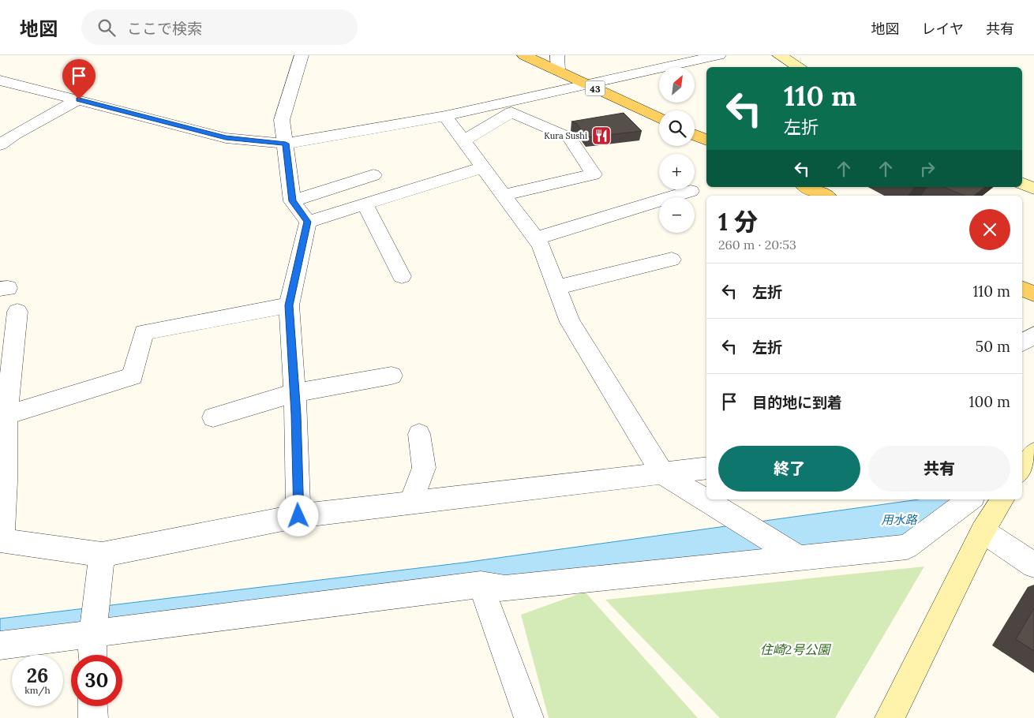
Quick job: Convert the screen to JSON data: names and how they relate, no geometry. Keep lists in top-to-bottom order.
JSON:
{
  "streets": {
    "main road": ["43"]
  },
  "water": ["用水路"],
  "parks": ["住崎2号公園"],
  "places": {
    "restaurant": ["Kura Sushi"]
  },
  "north": "top right",
  "page": {
    "header": "地図",
    "search": "ここで検索",
    "nav": ["地図", "レイヤ", "共有"],
    "map_buttons": ["+", "−"],
    "turn": ["110 m", "左折"],
    "heading": ["1 分", "260 m · 20:53"],
    "list": [
      {
        "name": "左折",
        "value": "110 m"
      },
      {
        "name": "左折",
        "value": "50 m"
      },
      {
        "name": "目的地に到着",
        "value": "100 m"
      }
    ],
    "buttons": ["終了", "共有"],
    "speed": "26 km/h",
    "limit": "30"
  }
}
